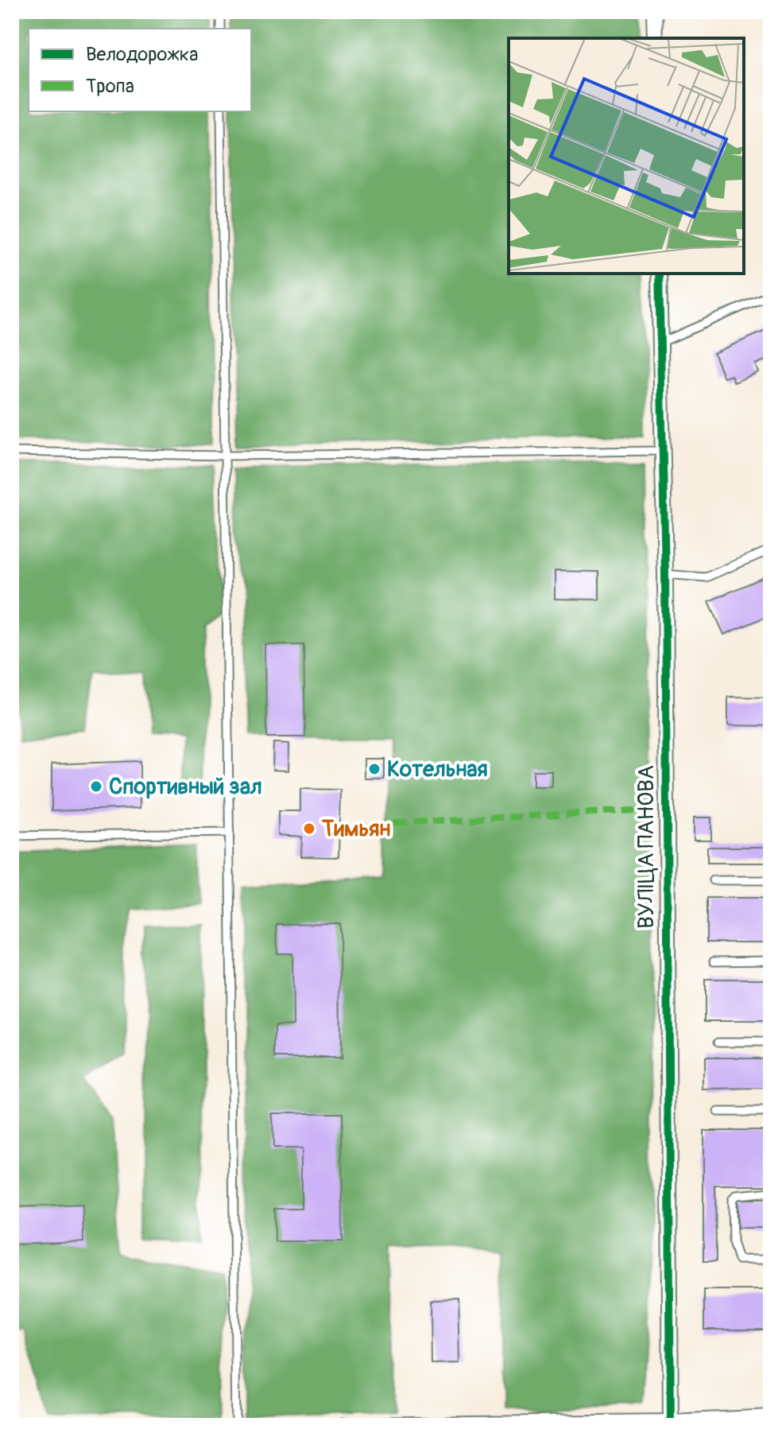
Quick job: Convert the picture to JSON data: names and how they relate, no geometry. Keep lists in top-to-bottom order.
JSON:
{
  "streets": {
    "street": ["ВУЛІЦА ПАНОВА"]
  },
  "places": ["Котельная", "Спортивный зал", "Тимьян"],
  "legend": ["Велодорожка", "Тропа"]
}
